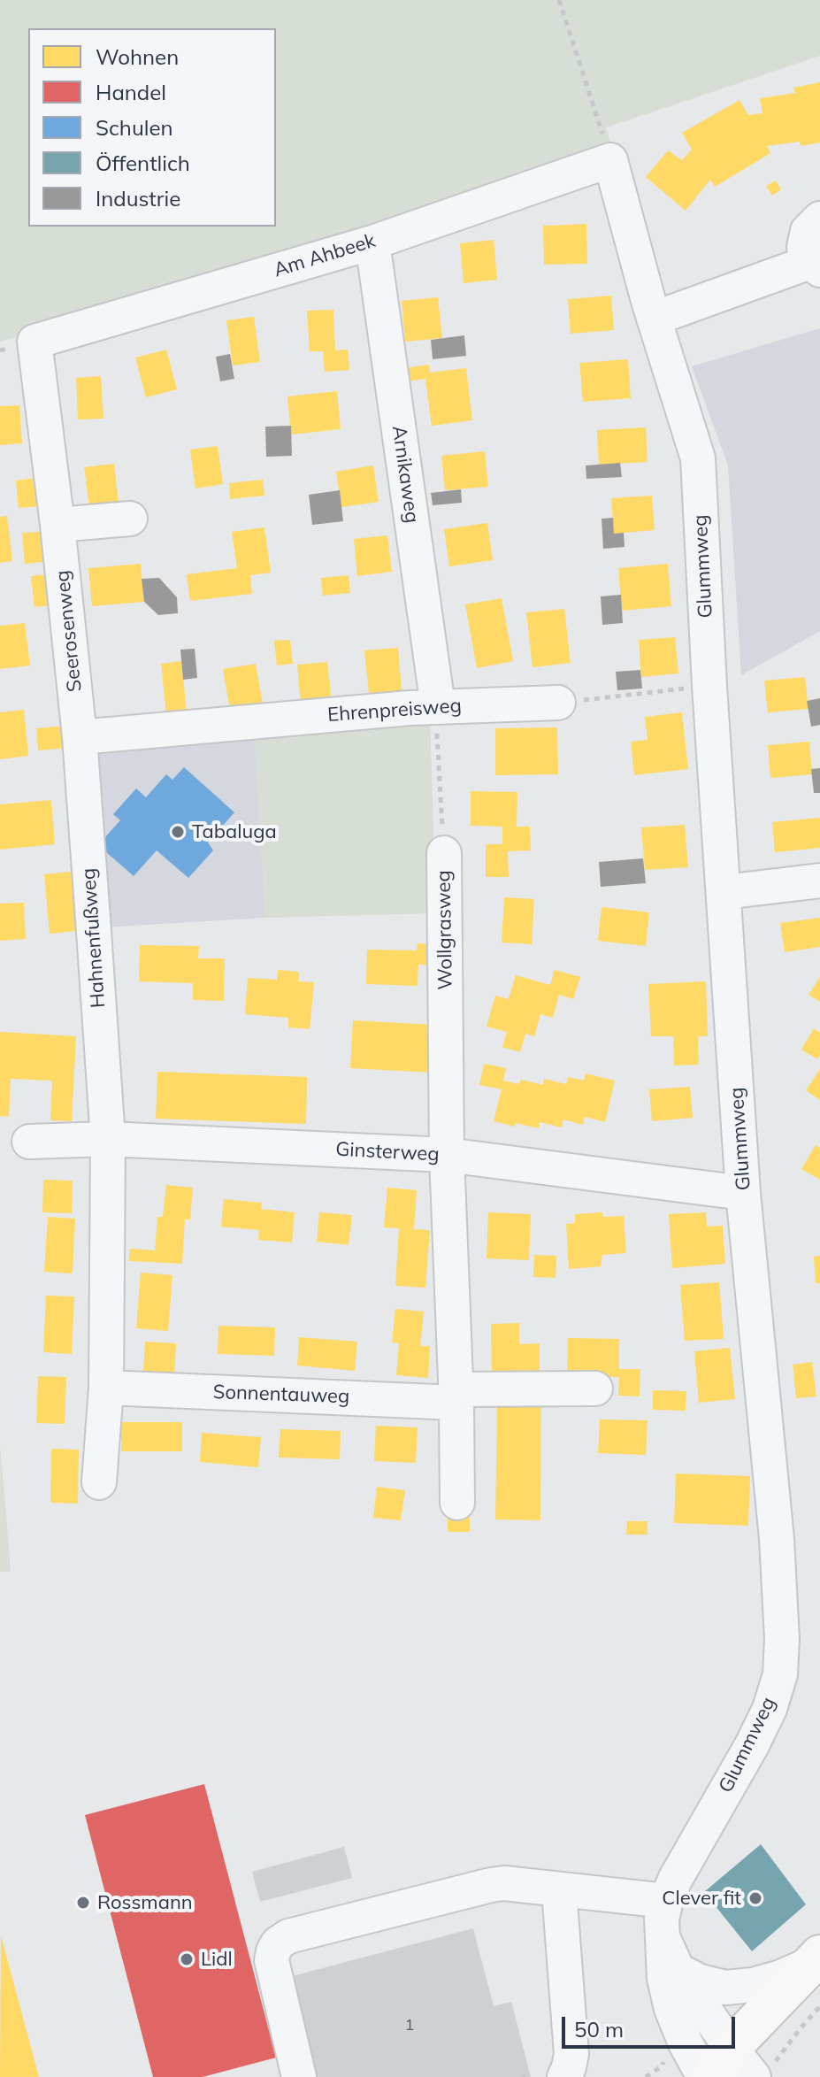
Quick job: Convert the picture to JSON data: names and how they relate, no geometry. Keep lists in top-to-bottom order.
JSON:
{
  "streets": {
    "street": [
      "Am Ahbeek",
      "Arnikaweg",
      "Glummweg",
      "Seerosenweg",
      "Ehrenpreisweg",
      "Wollgrasweg",
      "Hahnenfußweg",
      "Ginsterweg",
      "Sonnentauweg"
    ]
  },
  "crossings": [
    ["Am Ahbeek", "Arnikaweg"],
    ["Am Ahbeek", "Glummweg"],
    ["Am Ahbeek", "Seerosenweg"],
    ["Arnikaweg", "Ehrenpreisweg"],
    ["Arnikaweg", "Wollgrasweg"],
    ["Glummweg", "Ginsterweg"],
    ["Seerosenweg", "Ehrenpreisweg"],
    ["Seerosenweg", "Hahnenfußweg"],
    ["Ehrenpreisweg", "Wollgrasweg"],
    ["Ehrenpreisweg", "Hahnenfußweg"],
    ["Wollgrasweg", "Ginsterweg"],
    ["Hahnenfußweg", "Ginsterweg"]
  ],
  "places": [
    "Tabaluga",
    "Clever fit",
    "Rossmann",
    "Lidl"
  ],
  "house_numbers": ["1"],
  "legend": [
    "Wohnen",
    "Handel",
    "Schulen",
    "Öffentlich",
    "Industrie"
  ],
  "scale_bar": "50 m"
}
